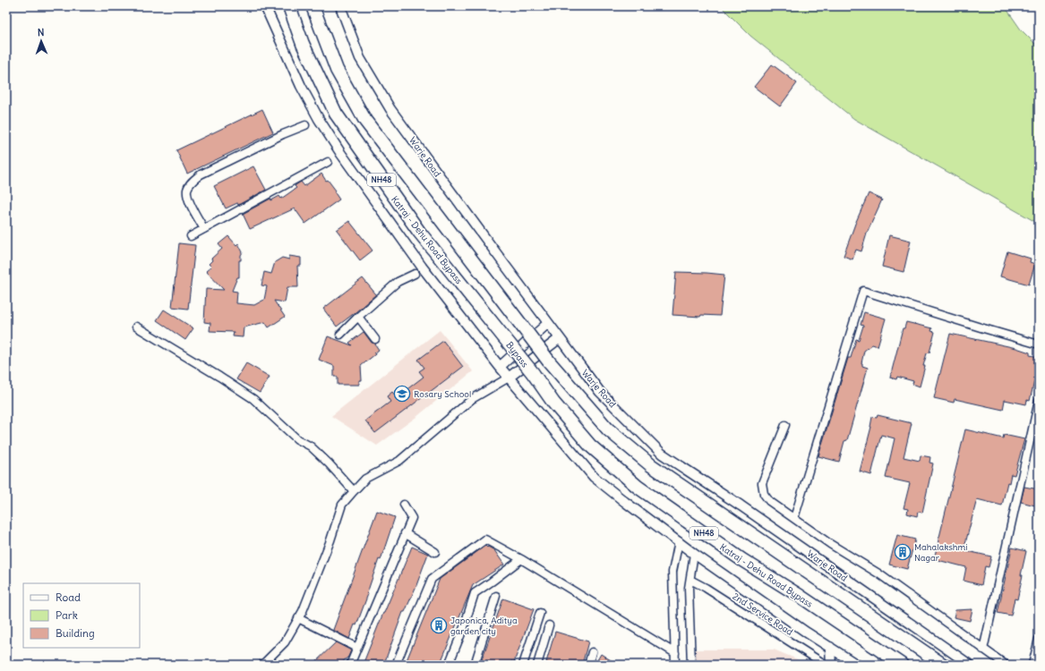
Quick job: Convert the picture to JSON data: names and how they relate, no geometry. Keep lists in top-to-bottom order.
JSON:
{
  "streets": {
    "highway": ["NH48", "Katraj - Dehu Road Bypass", "Bypass"],
    "street": ["Warje Road", "2nd Service Road"]
  },
  "crossings": [
    ["Katraj - Dehu Road Bypass", "Bypass"]
  ],
  "places": {
    "school or university": ["Rosary School"],
    "building": ["Mahalakshmi Nagar", "Japonica, Aditya garden city"]
  },
  "legend": ["Road", "Park", "Building"],
  "north": "top"
}
